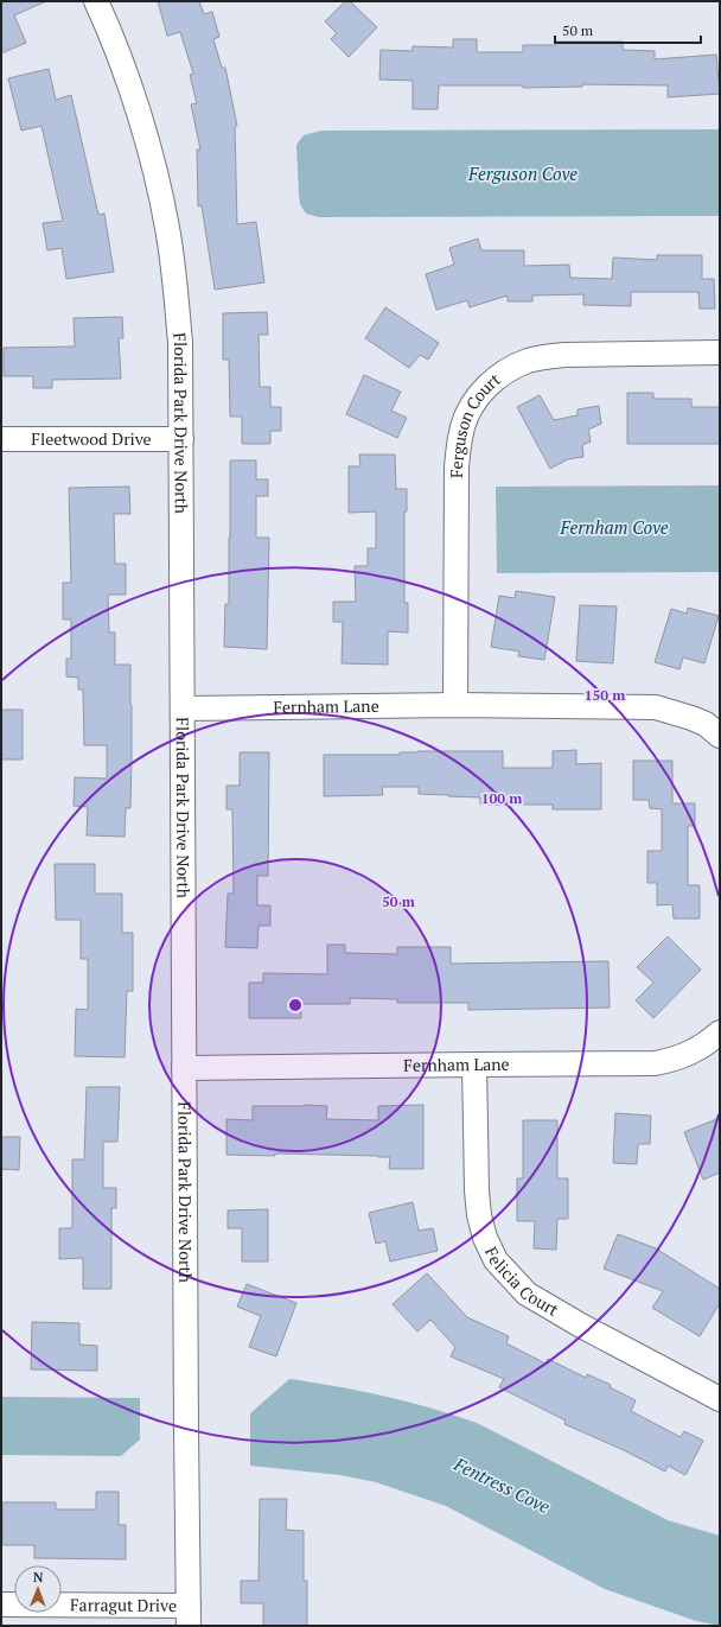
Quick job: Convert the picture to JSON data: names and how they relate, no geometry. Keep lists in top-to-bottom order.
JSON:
{
  "streets": {
    "street": [
      "Florida Park Drive North",
      "Ferguson Court",
      "Fleetwood Drive",
      "Fernham Lane",
      "Felicia Court",
      "Farragut Drive"
    ]
  },
  "crossings": [
    ["Florida Park Drive North", "Fleetwood Drive"],
    ["Florida Park Drive North", "Fernham Lane"],
    ["Florida Park Drive North", "Farragut Drive"],
    ["Ferguson Court", "Fernham Lane"],
    ["Fernham Lane", "Felicia Court"]
  ],
  "water": ["Ferguson Cove", "Fernham Cove", "Fentress Cove"],
  "scale_bar": "50 m",
  "north": "top",
  "rings": ["150 m", "100 m", "50 m"]
}
